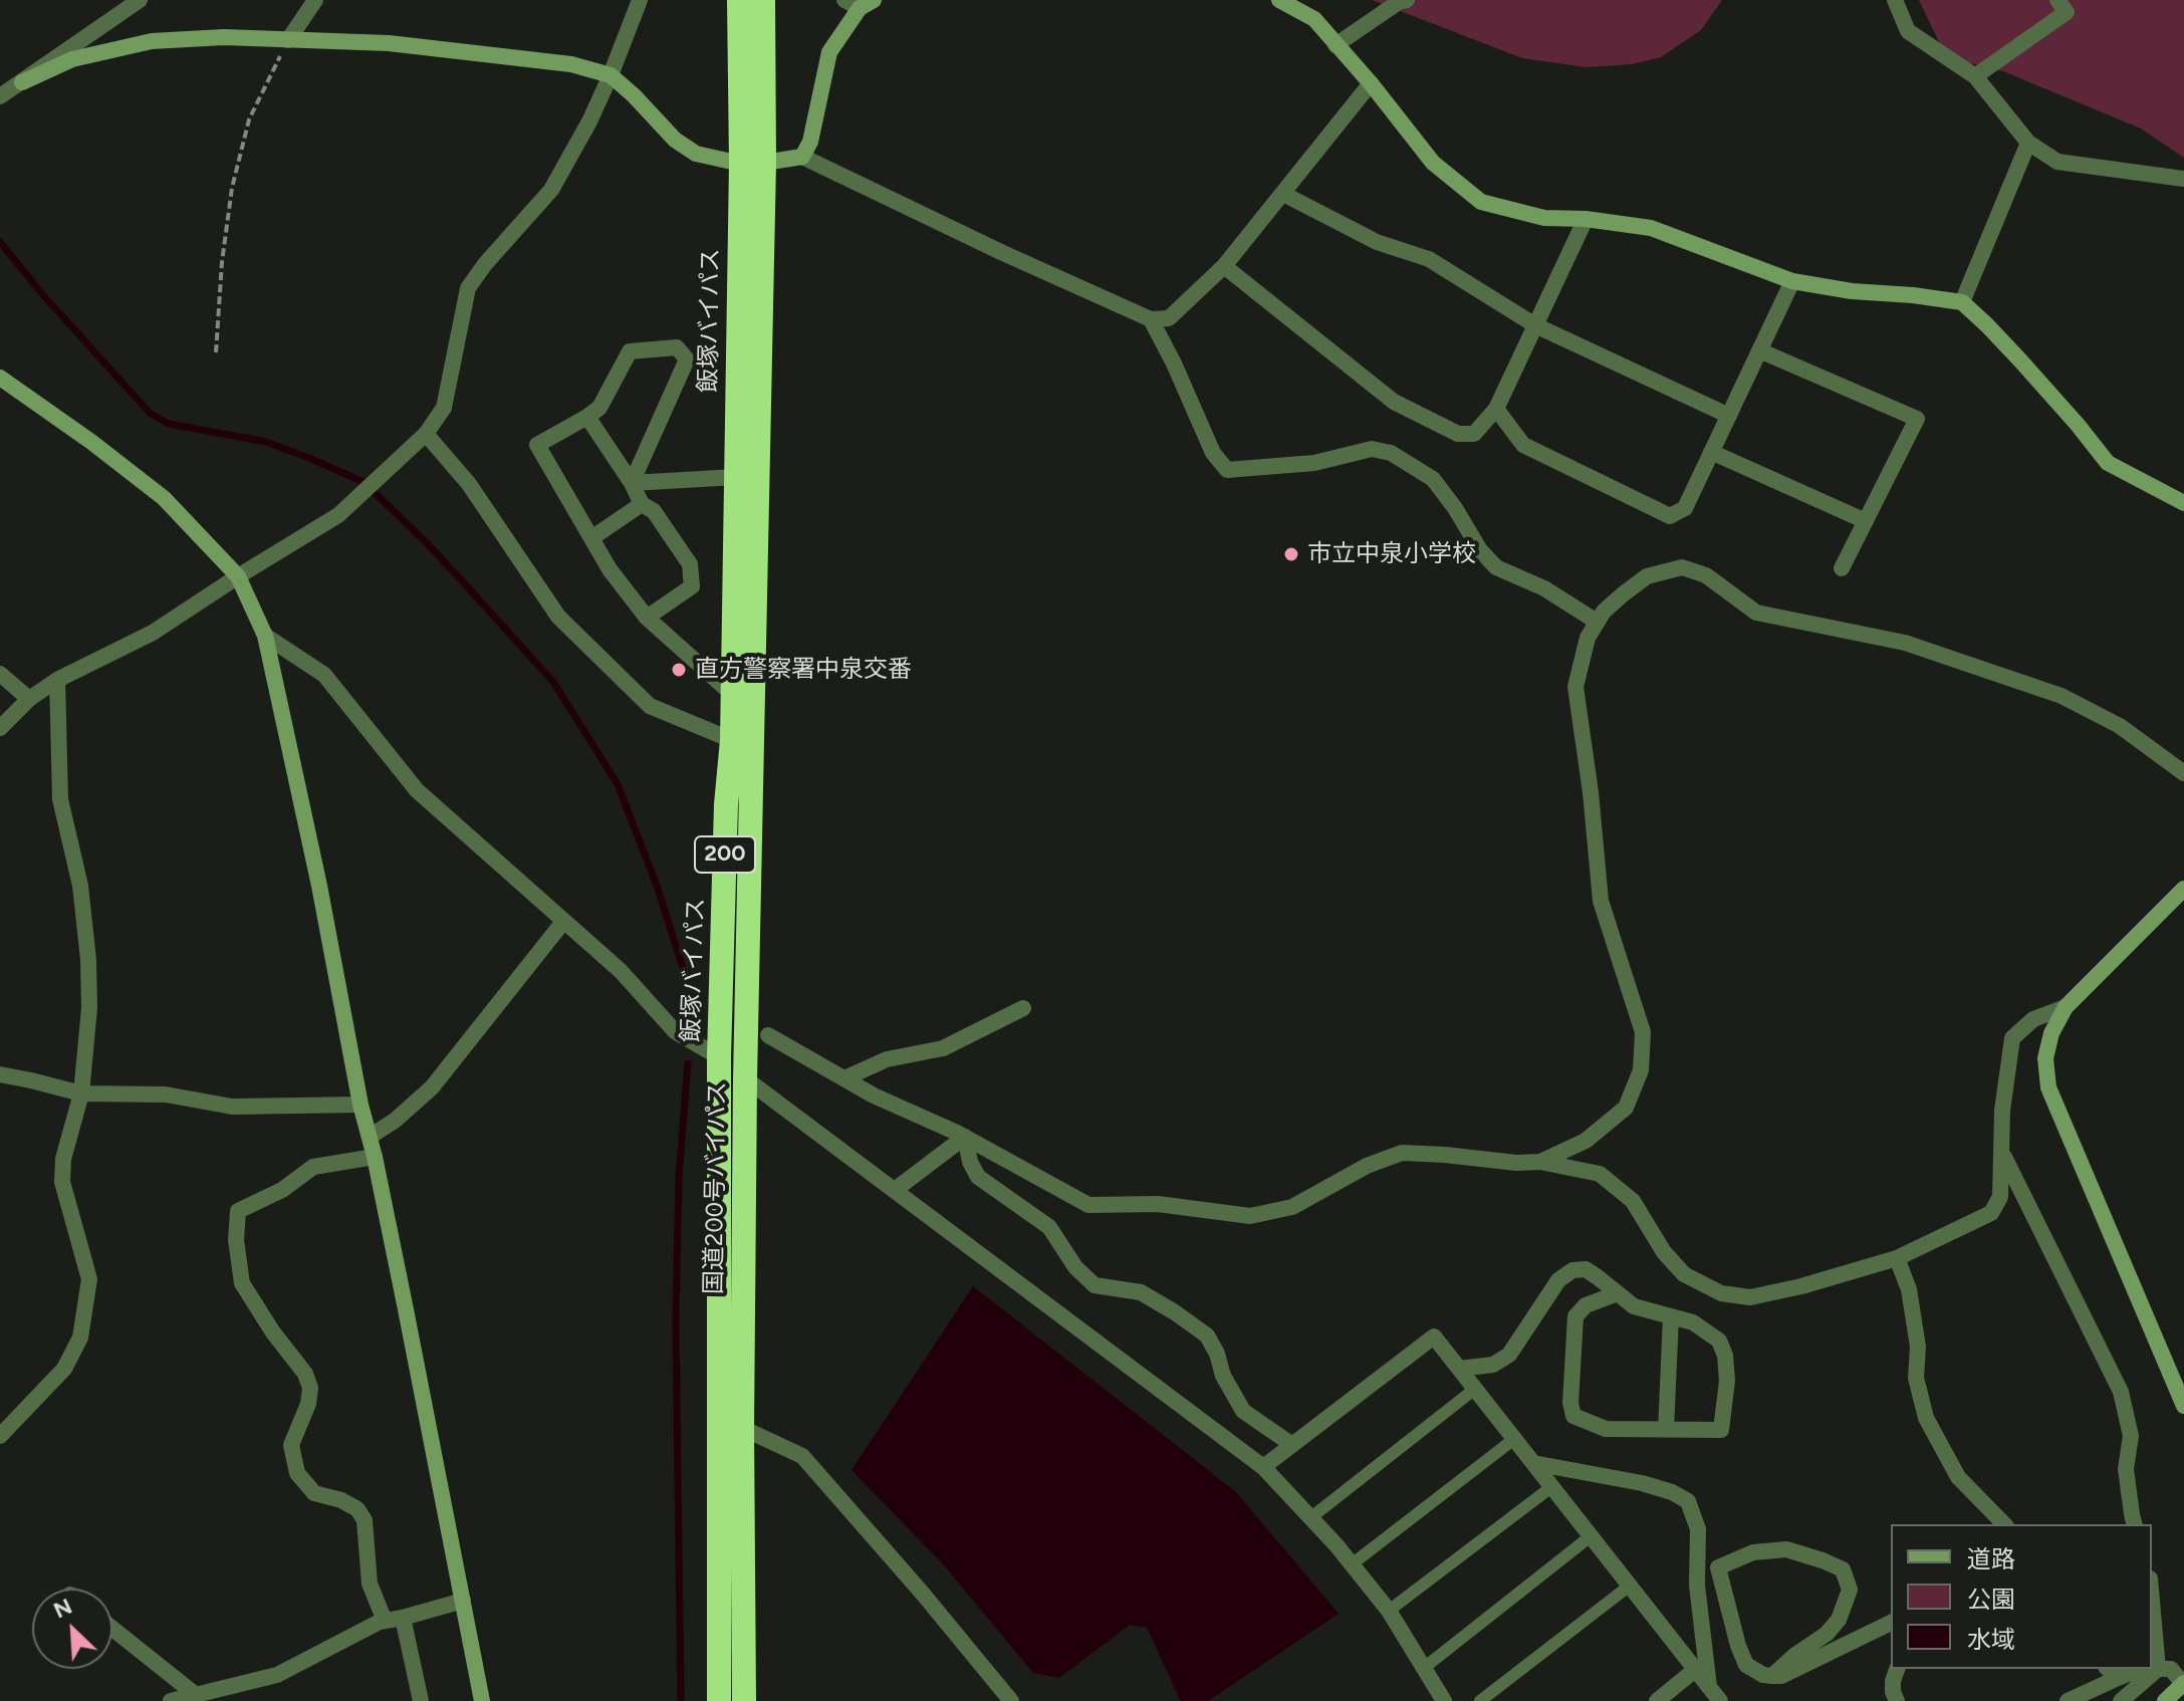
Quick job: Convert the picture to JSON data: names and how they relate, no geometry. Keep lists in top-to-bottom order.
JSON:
{
  "streets": {
    "highway": ["飯塚バイパス", "200", "国道200号バイパス"]
  },
  "crossings": [
    ["飯塚バイパス", "国道200号バイパス"]
  ],
  "places": ["市立中泉小学校", "直方警察署中泉交番"],
  "legend": ["道路", "公園", "水域"],
  "north": "top left"
}
